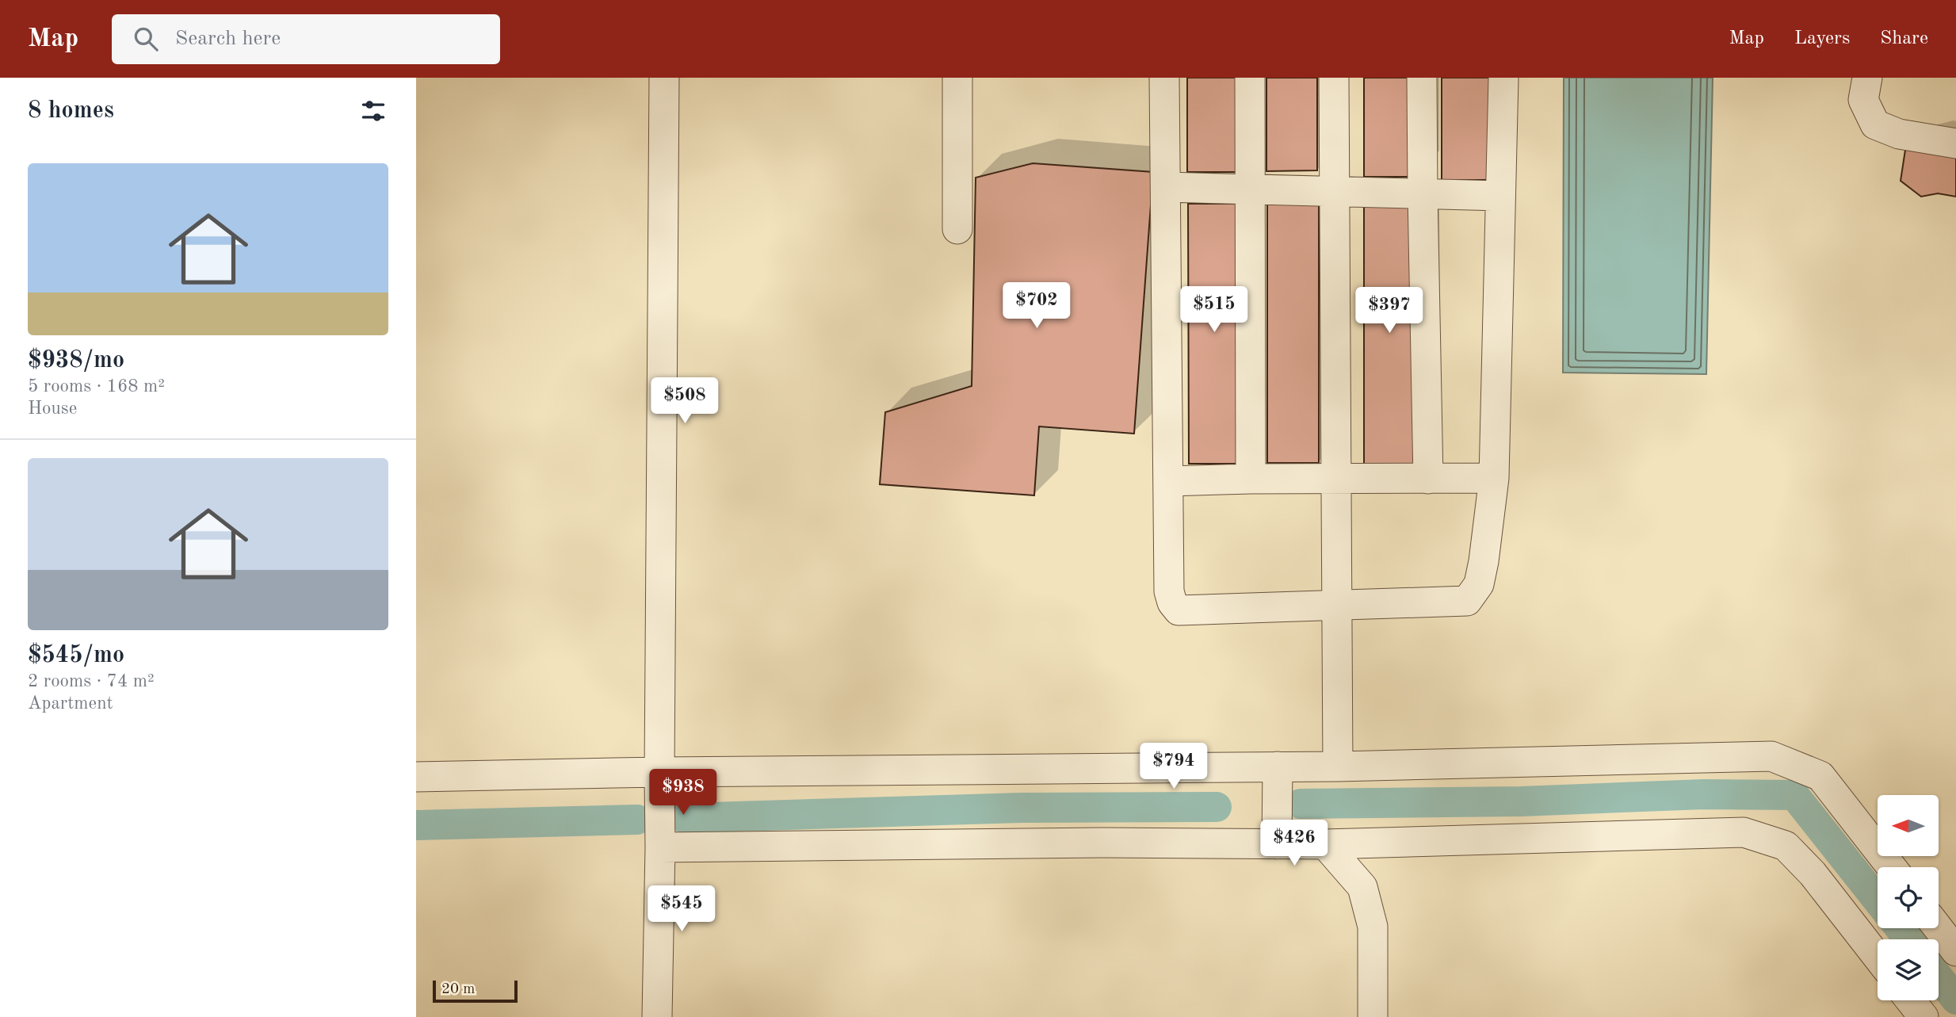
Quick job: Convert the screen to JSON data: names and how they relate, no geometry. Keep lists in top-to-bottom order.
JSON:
{
  "scale_bar": "20 m",
  "north": "left",
  "page": {
    "header": "Map",
    "search": "Search here",
    "nav": ["Map", "Layers", "Share"],
    "heading": "8 homes",
    "list": [
      {
        "name": "$938/mo",
        "note": "5 rooms · 168 m² · House"
      },
      {
        "name": "$545/mo",
        "note": "2 rooms · 74 m² · Apartment"
      }
    ],
    "price": [
      "$702",
      "$515",
      "$397",
      "$508",
      "$794",
      "$938",
      "$426",
      "$545"
    ],
    "scale": "20 m"
  }
}
